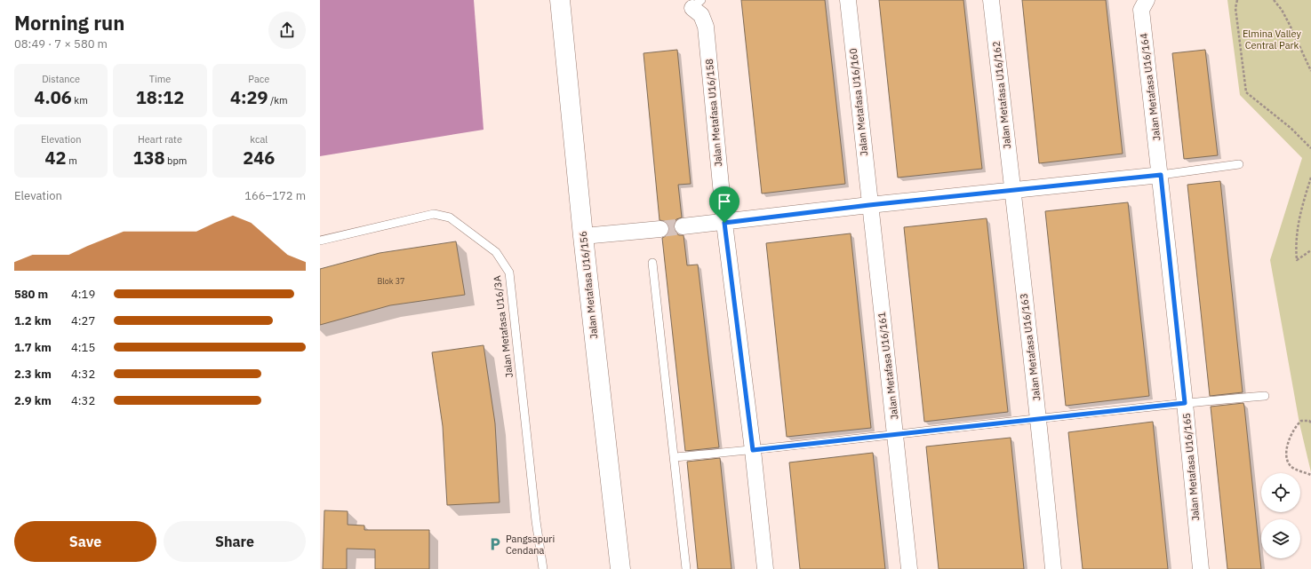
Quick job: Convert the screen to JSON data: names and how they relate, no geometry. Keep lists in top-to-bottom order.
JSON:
{
  "streets": {
    "street": [
      "Jalan Metafasa U16/164",
      "Jalan Metafasa U16/162",
      "Jalan Metafasa U16/160",
      "Jalan Metafasa U16/158",
      "Jalan Metafasa U16/156",
      "Jalan Metafasa U16/163",
      "Jalan Metafasa U16/161",
      "Jalan Metafasa U16/165"
    ],
    "lane": ["Jalan Metafasa U16/3A"]
  },
  "crossings": [
    ["Jalan Metafasa U16/164", "Jalan Metafasa U16/165"],
    ["Jalan Metafasa U16/162", "Jalan Metafasa U16/163"],
    ["Jalan Metafasa U16/160", "Jalan Metafasa U16/161"]
  ],
  "parks": ["Elmina Valley Central Park"],
  "places": {
    "parking": ["Pangsapuri Cendana"]
  },
  "house_numbers": ["Blok 37"],
  "page": {
    "heading": ["Morning run", "08:49 · 7 × 580 m"],
    "stats": [
      ["Distance", "4.06 km"],
      ["Time", "18:12"],
      ["Pace", "4:29 /km"],
      ["Elevation", "42 m"],
      ["Heart rate", "138 bpm"],
      ["kcal", "246"]
    ],
    "chart": ["Elevation", "166–172 m"],
    "list": [
      {
        "name": "580 m",
        "note": "4:19"
      },
      {
        "name": "1.2 km",
        "note": "4:27"
      },
      {
        "name": "1.7 km",
        "note": "4:15"
      },
      {
        "name": "2.3 km",
        "note": "4:32"
      },
      {
        "name": "2.9 km",
        "note": "4:32"
      }
    ],
    "buttons": ["Save", "Share"]
  }
}
